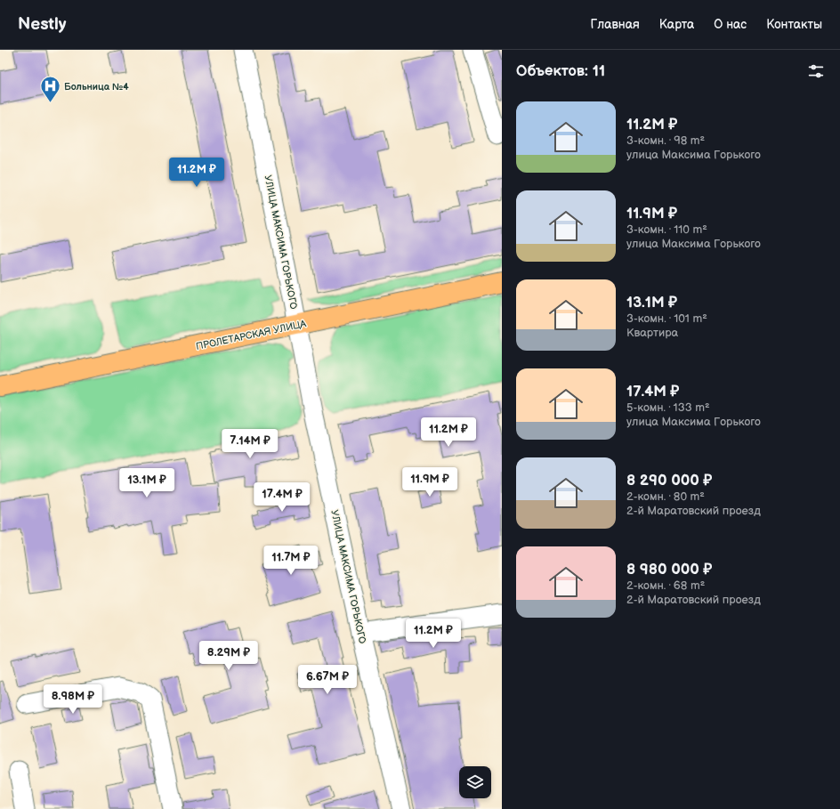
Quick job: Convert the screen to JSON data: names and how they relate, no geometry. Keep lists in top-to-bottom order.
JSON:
{
  "streets": {
    "main road": ["ПРОЛЕТАРСКАЯ УЛИЦА"],
    "street": ["УЛИЦА МАКСИМА ГОРЬКОГО"]
  },
  "crossings": [
    ["УЛИЦА МАКСИМА ГОРЬКОГО", "ПРОЛЕТАРСКАЯ УЛИЦА"]
  ],
  "places": {
    "hospital": ["Больница №4"]
  },
  "page": {
    "header": "Nestly",
    "nav": [
      "Главная",
      "Карта",
      "О нас",
      "Контакты"
    ],
    "heading": "Объектов: 11",
    "list": [
      {
        "name": "11.2M ₽",
        "note": "3-комн. · 98 m² · улица Максима Горького"
      },
      {
        "name": "11.9M ₽",
        "note": "3-комн. · 110 m² · улица Максима Горького"
      },
      {
        "name": "13.1M ₽",
        "note": "3-комн. · 101 m² · Квартира"
      },
      {
        "name": "17.4M ₽",
        "note": "5-комн. · 133 m² · улица Максима Горького"
      },
      {
        "name": "8 290 000 ₽",
        "note": "2-комн. · 80 m² · 2-й Маратовский проезд"
      },
      {
        "name": "8 980 000 ₽",
        "note": "2-комн. · 68 m² · 2-й Маратовский проезд"
      }
    ],
    "price": [
      "11.2M ₽",
      "11.2M ₽",
      "7.14M ₽",
      "11.9M ₽",
      "13.1M ₽",
      "17.4M ₽",
      "11.7M ₽",
      "11.2M ₽",
      "8.29M ₽",
      "6.67M ₽",
      "8.98M ₽"
    ]
  }
}
